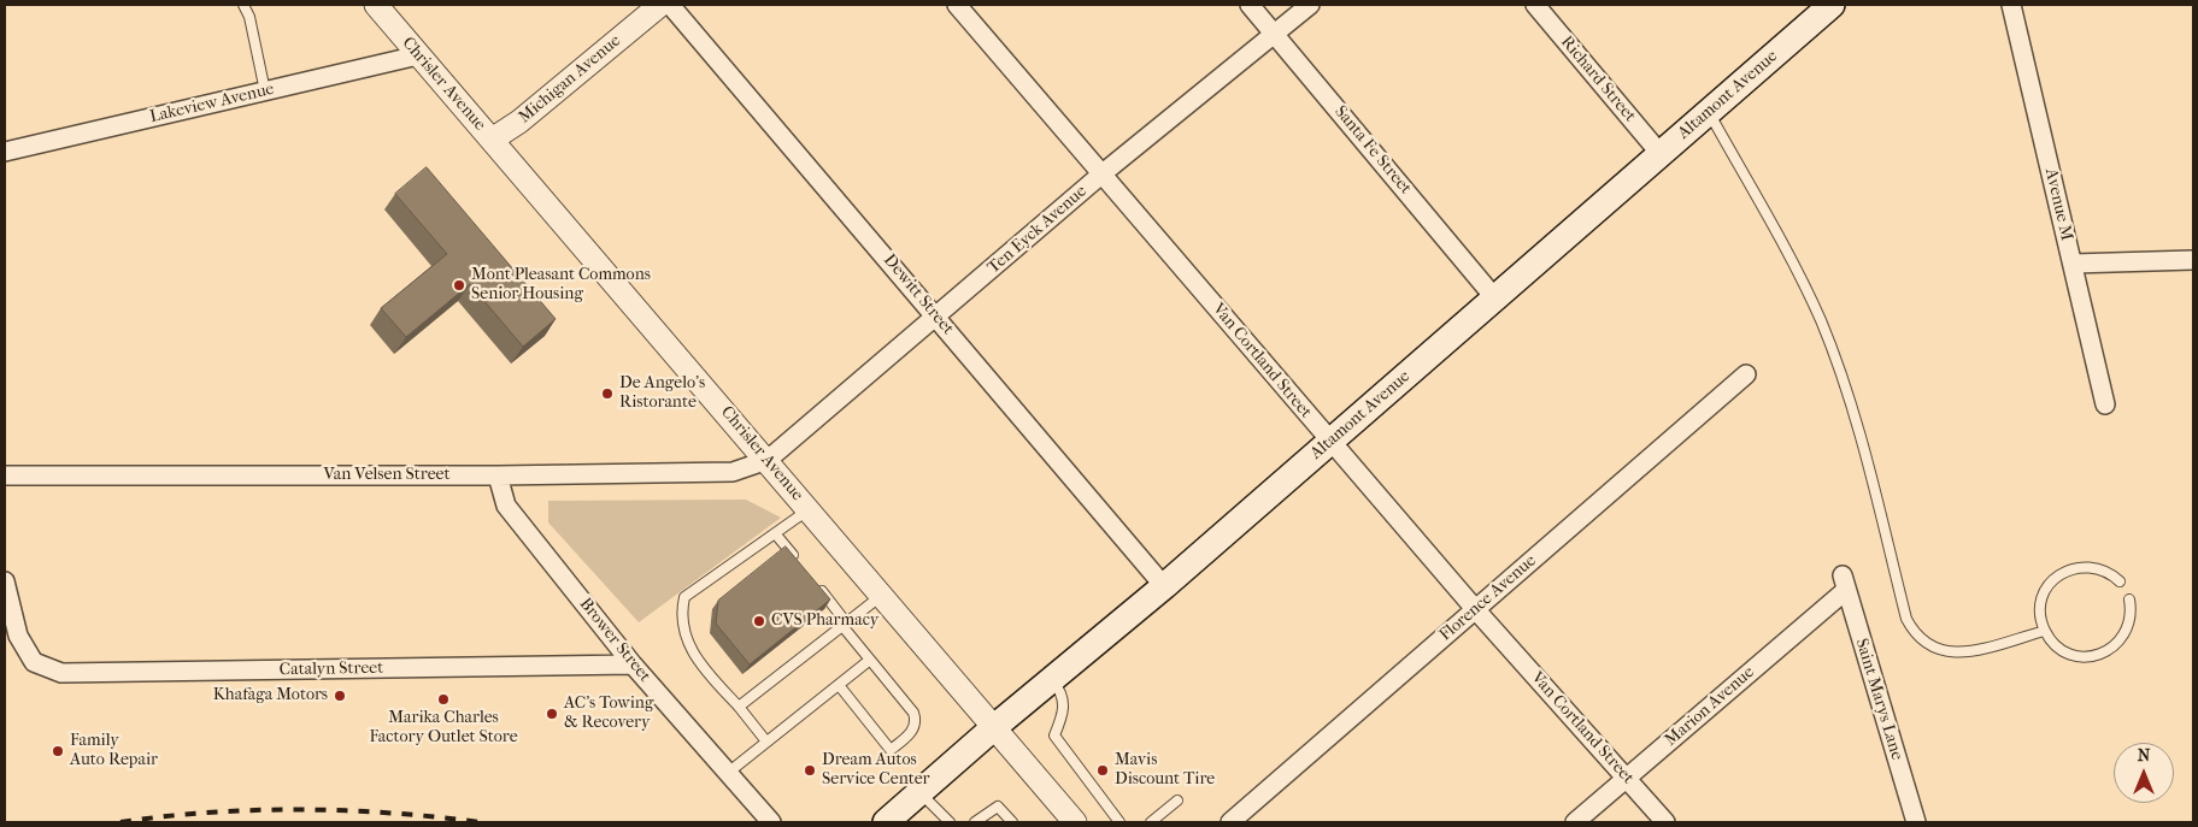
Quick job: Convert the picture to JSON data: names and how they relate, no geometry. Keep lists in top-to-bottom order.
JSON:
{
  "streets": {
    "main road": ["Altamont Avenue"],
    "street": [
      "Michigan Avenue",
      "Richard Street",
      "Chrisler Avenue",
      "Lakeview Avenue",
      "Santa Fe Street",
      "Avenue M",
      "Ten Eyck Avenue",
      "Dewitt Street",
      "Van Cortland Street",
      "Van Velsen Street",
      "Florence Avenue",
      "Brower Street",
      "Catalyn Street",
      "Saint Marys Lane",
      "Marion Avenue"
    ]
  },
  "crossings": [
    ["Michigan Avenue", "Chrisler Avenue"],
    ["Richard Street", "Altamont Avenue"],
    ["Chrisler Avenue", "Altamont Avenue"],
    ["Chrisler Avenue", "Lakeview Avenue"],
    ["Chrisler Avenue", "Ten Eyck Avenue"],
    ["Chrisler Avenue", "Van Velsen Street"],
    ["Altamont Avenue", "Santa Fe Street"],
    ["Altamont Avenue", "Dewitt Street"],
    ["Altamont Avenue", "Van Cortland Street"],
    ["Santa Fe Street", "Ten Eyck Avenue"],
    ["Ten Eyck Avenue", "Dewitt Street"],
    ["Ten Eyck Avenue", "Van Cortland Street"],
    ["Ten Eyck Avenue", "Van Velsen Street"],
    ["Van Cortland Street", "Florence Avenue"],
    ["Van Cortland Street", "Marion Avenue"],
    ["Van Velsen Street", "Brower Street"],
    ["Brower Street", "Catalyn Street"],
    ["Saint Marys Lane", "Marion Avenue"]
  ],
  "places": [
    "Mont Pleasant Commons Senior Housing",
    "De Angelo's Ristorante",
    "CVS Pharmacy",
    "Khafaga Motors",
    "Marika Charles Factory Outlet Store",
    "AC's Towing & Recovery",
    "Family Auto Repair",
    "Dream Autos Service Center",
    "Mavis Discount Tire"
  ],
  "north": "top"
}
